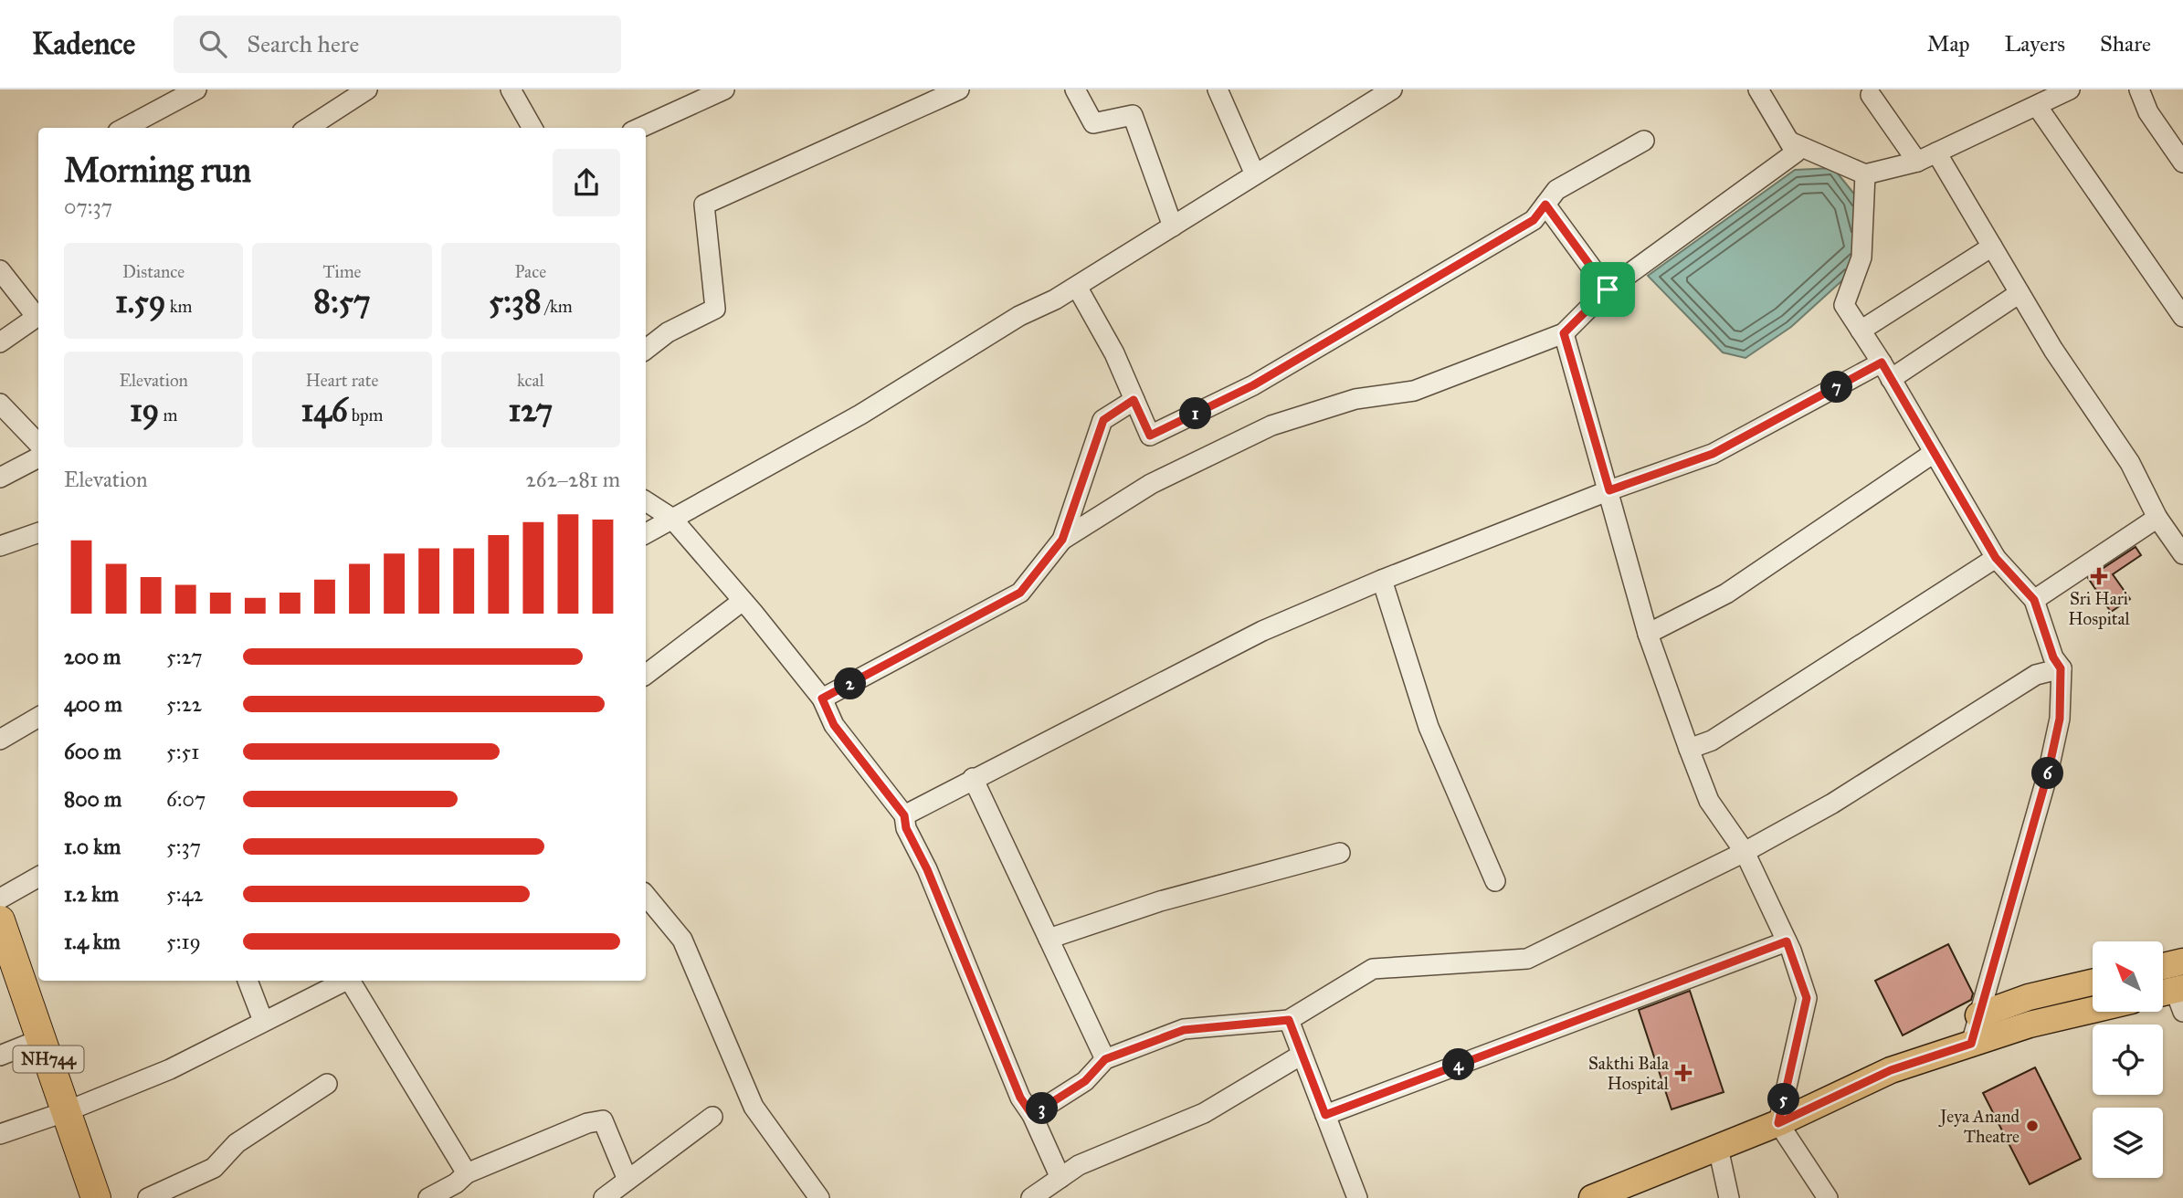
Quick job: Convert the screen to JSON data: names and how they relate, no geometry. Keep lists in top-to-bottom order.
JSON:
{
  "streets": {
    "highway": ["NH744"]
  },
  "places": {
    "health": ["Sri Hari Hospital", "Sakthi Bala Hospital"],
    "other": ["Jeya Anand Theatre"]
  },
  "north": "top left",
  "page": {
    "header": "Kadence",
    "search": "Search here",
    "nav": ["Map", "Layers", "Share"],
    "heading": ["Morning run", "07:37"],
    "stats": [
      ["Distance", "1.59 km"],
      ["Time", "8:57"],
      ["Pace", "5:38 /km"],
      ["Elevation", "19 m"],
      ["Heart rate", "146 bpm"],
      ["kcal", "127"]
    ],
    "pins": [
      "7",
      "1",
      "2",
      "6",
      "4",
      "5",
      "3"
    ],
    "chart": ["Elevation", "262–281 m"],
    "list": [
      {
        "name": "200 m",
        "note": "5:27"
      },
      {
        "name": "400 m",
        "note": "5:22"
      },
      {
        "name": "600 m",
        "note": "5:51"
      },
      {
        "name": "800 m",
        "note": "6:07"
      },
      {
        "name": "1.0 km",
        "note": "5:37"
      },
      {
        "name": "1.2 km",
        "note": "5:42"
      },
      {
        "name": "1.4 km",
        "note": "5:19"
      }
    ]
  }
}
